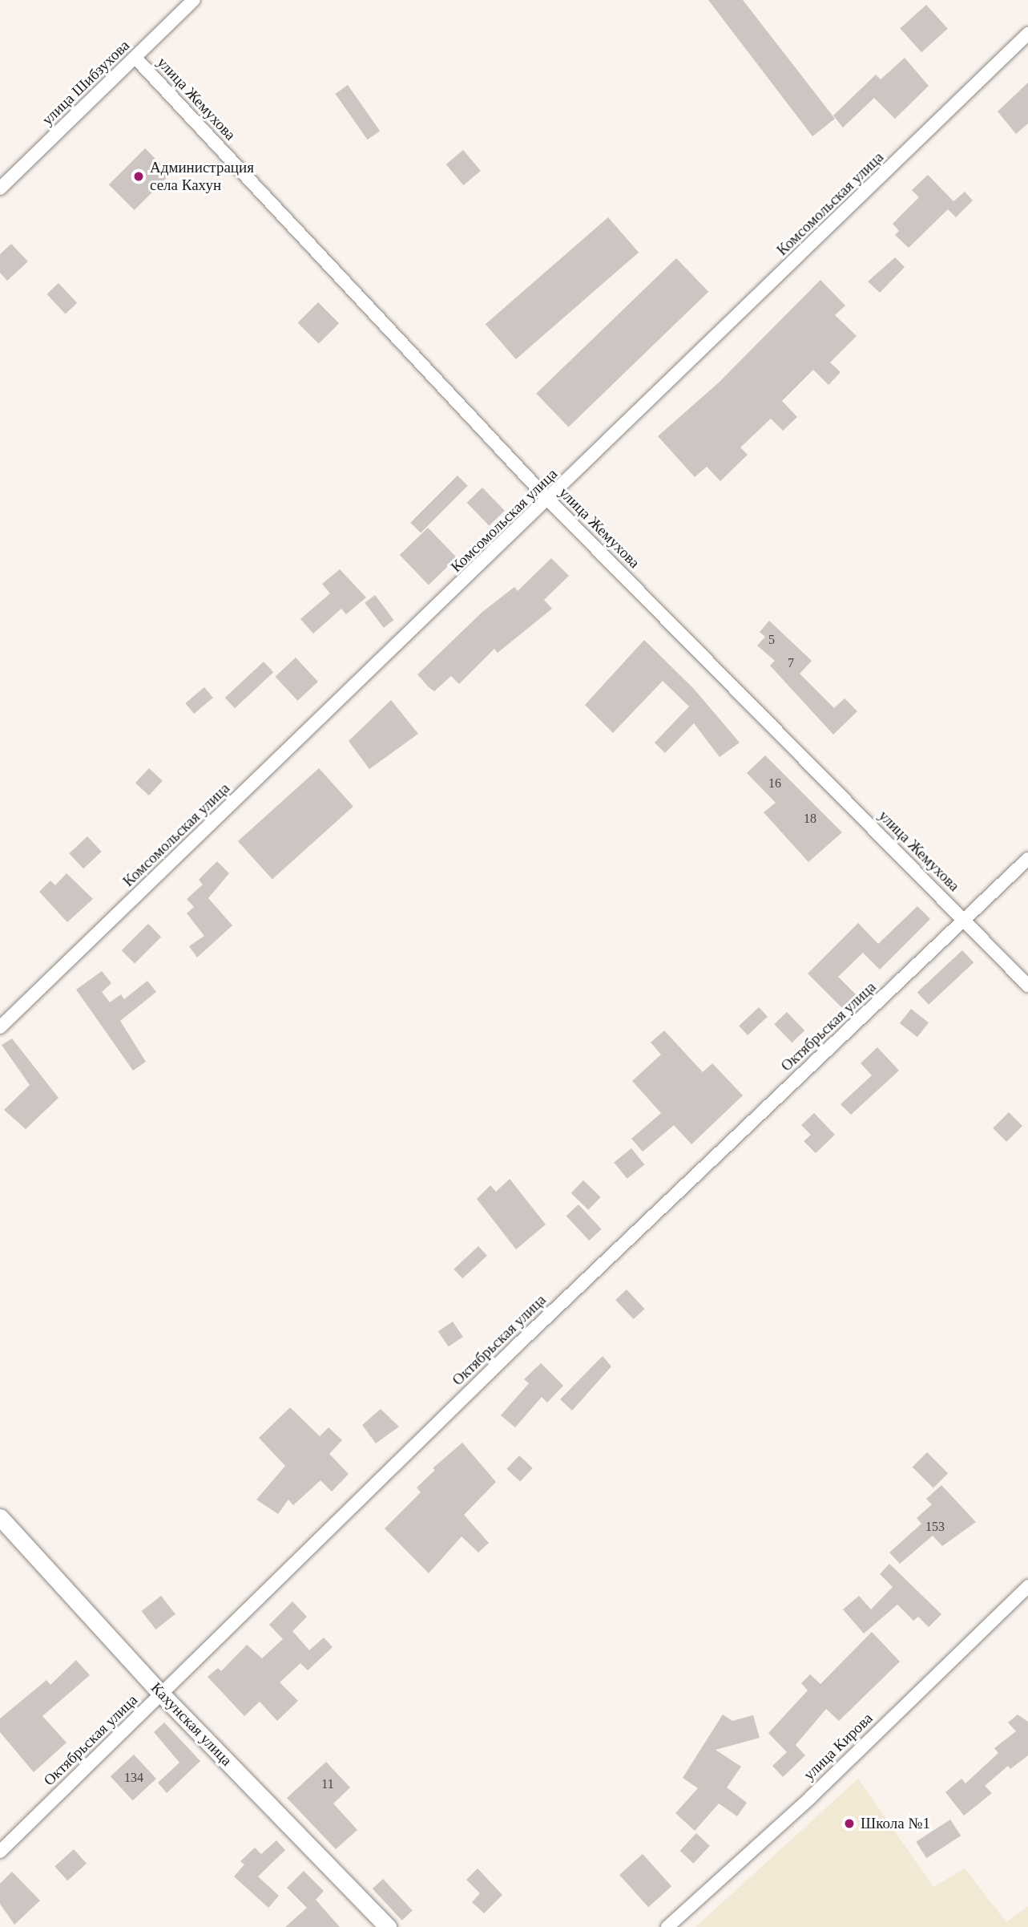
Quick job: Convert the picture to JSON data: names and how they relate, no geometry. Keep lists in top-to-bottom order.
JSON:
{
  "streets": {
    "street": [
      "улица Шибзухова",
      "улица Жемухова",
      "Комсомольская улица",
      "Октябрьская улица",
      "Кахунская улица",
      "улица Кирова"
    ]
  },
  "crossings": [
    ["улица Шибзухова", "улица Жемухова"],
    ["улица Жемухова", "Комсомольская улица"],
    ["улица Жемухова", "Октябрьская улица"],
    ["Октябрьская улица", "Кахунская улица"]
  ],
  "places": ["Администрация села Кахун", "Школа №1"],
  "house_numbers": [
    "5",
    "7",
    "16",
    "18",
    "153",
    "134",
    "11"
  ]
}
